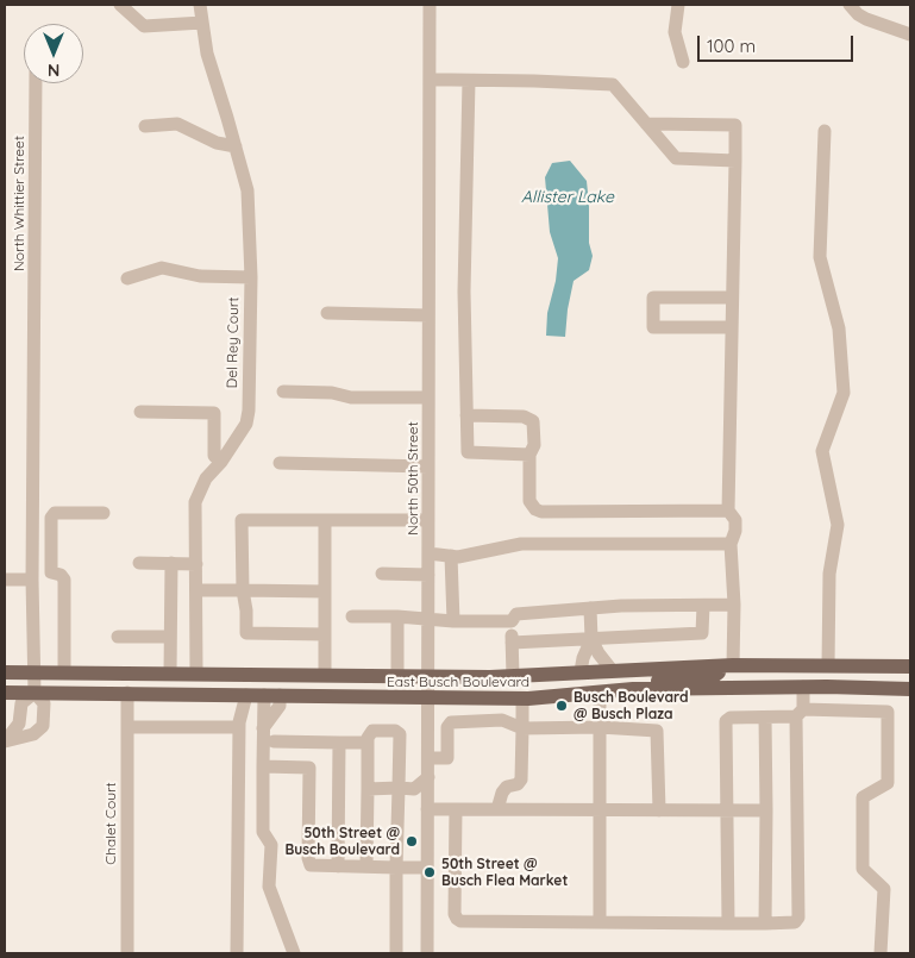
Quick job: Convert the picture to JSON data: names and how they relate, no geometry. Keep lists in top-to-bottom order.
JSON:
{
  "streets": {
    "main road": ["East Busch Boulevard"],
    "street": [
      "North Whittier Street",
      "Del Rey Court",
      "North 50th Street",
      "Chalet Court"
    ]
  },
  "crossings": [
    ["North Whittier Street", "East Busch Boulevard"],
    ["Del Rey Court", "East Busch Boulevard"],
    ["North 50th Street", "East Busch Boulevard"],
    ["East Busch Boulevard", "Chalet Court"]
  ],
  "water": ["Allister Lake"],
  "places": ["Busch Boulevard @ Busch Plaza", "50th Street @ Busch Boulevard", "50th Street @ Busch Flea Market"],
  "scale_bar": "100 m",
  "north": "bottom"
}
